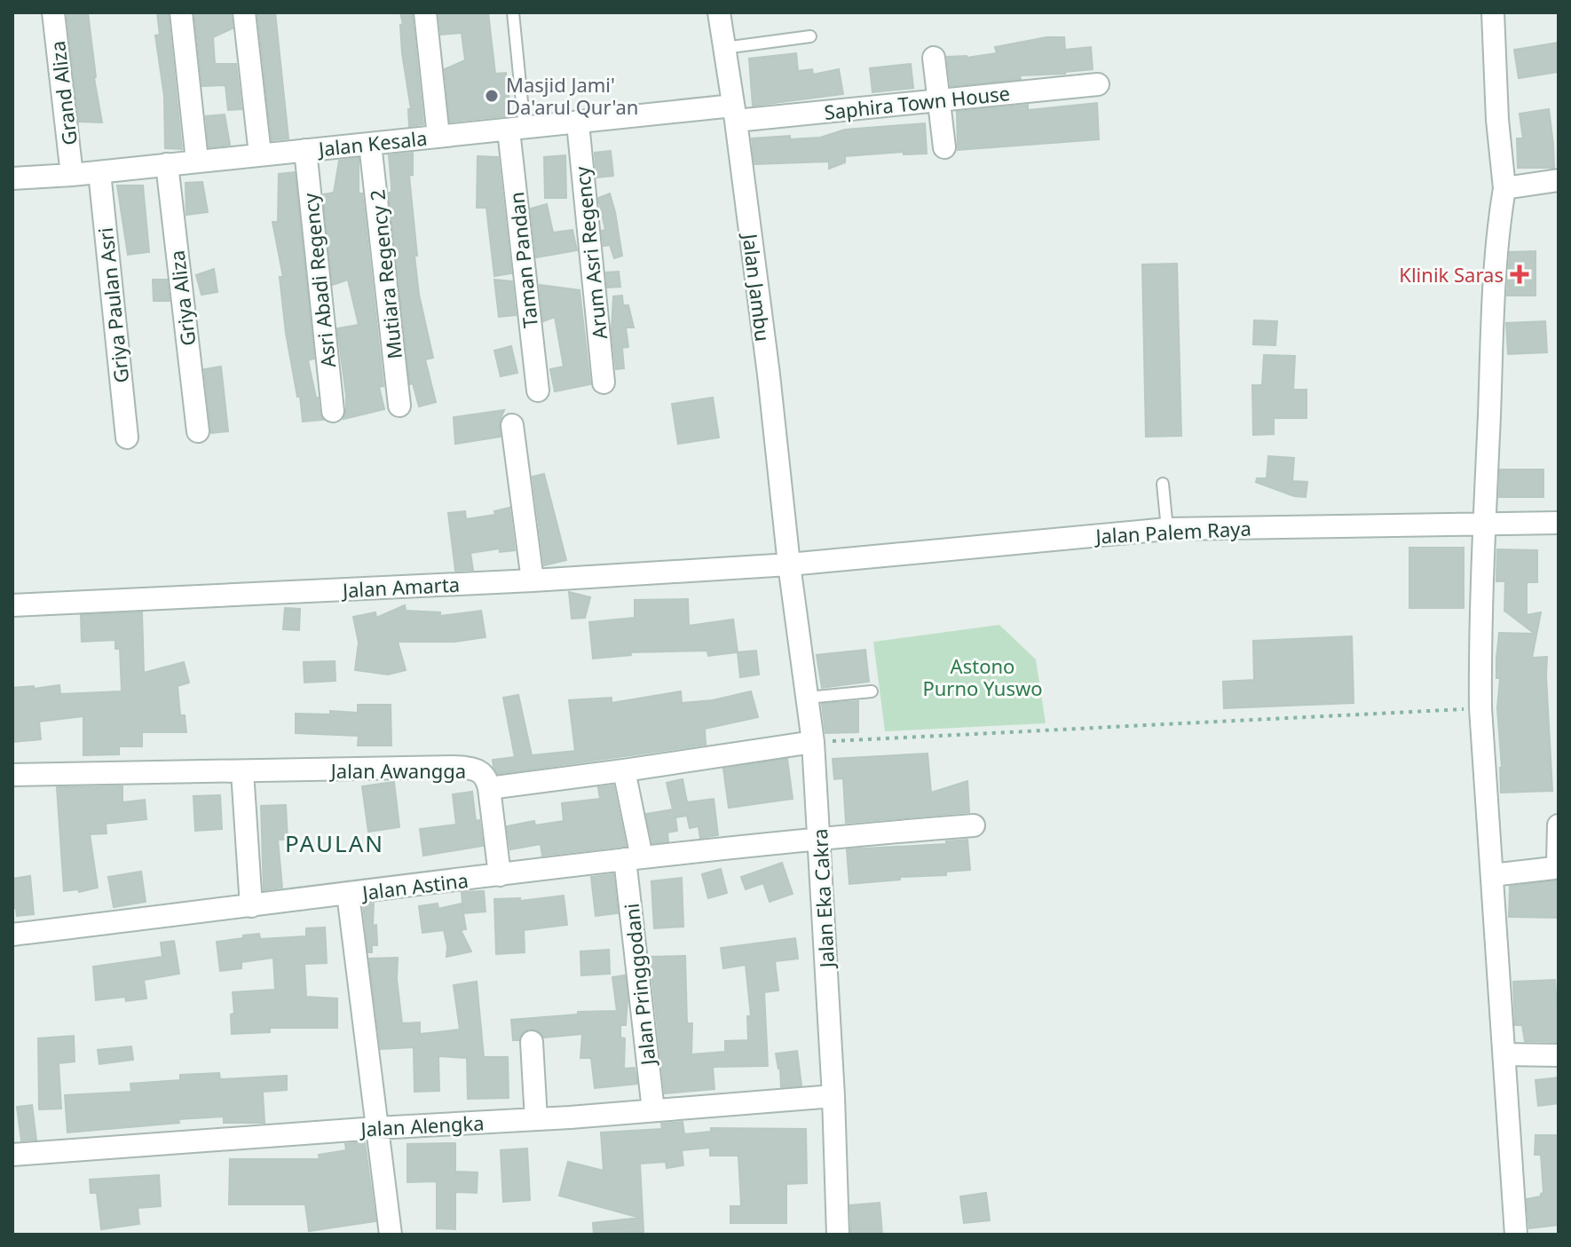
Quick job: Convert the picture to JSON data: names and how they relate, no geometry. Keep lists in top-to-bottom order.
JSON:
{
  "streets": {
    "street": [
      "Grand Aliza",
      "Saphira Town House",
      "Jalan Kesala",
      "Arum Asri Regency",
      "Taman Pandan",
      "Mutiara Regency 2",
      "Asri Abadi Regency",
      "Jalan Jambu",
      "Griya Aliza",
      "Griya Paulan Asri",
      "Jalan Palem Raya",
      "Jalan Amarta",
      "Jalan Awangga",
      "Jalan Astina",
      "Jalan Eka Cakra",
      "Jalan Pringgodani",
      "Jalan Alengka"
    ]
  },
  "crossings": [
    ["Grand Aliza", "Jalan Kesala"],
    ["Saphira Town House", "Jalan Kesala"],
    ["Saphira Town House", "Jalan Jambu"],
    ["Jalan Kesala", "Arum Asri Regency"],
    ["Jalan Kesala", "Taman Pandan"],
    ["Jalan Kesala", "Mutiara Regency 2"],
    ["Jalan Kesala", "Asri Abadi Regency"],
    ["Jalan Kesala", "Jalan Jambu"],
    ["Jalan Kesala", "Griya Aliza"],
    ["Jalan Kesala", "Griya Paulan Asri"],
    ["Jalan Jambu", "Jalan Palem Raya"],
    ["Jalan Jambu", "Jalan Amarta"],
    ["Jalan Jambu", "Jalan Eka Cakra"],
    ["Jalan Palem Raya", "Jalan Amarta"],
    ["Jalan Palem Raya", "Jalan Eka Cakra"],
    ["Jalan Amarta", "Jalan Eka Cakra"],
    ["Jalan Awangga", "Jalan Eka Cakra"],
    ["Jalan Awangga", "Jalan Pringgodani"],
    ["Jalan Astina", "Jalan Eka Cakra"],
    ["Jalan Astina", "Jalan Pringgodani"],
    ["Jalan Eka Cakra", "Jalan Alengka"],
    ["Jalan Pringgodani", "Jalan Alengka"]
  ],
  "districts": ["PAULAN"],
  "parks": ["Astono Purno Yuswo"],
  "places": {
    "other": ["Masjid Jami' Da'arul Qur'an"],
    "health": ["Klinik Saras"]
  }
}
